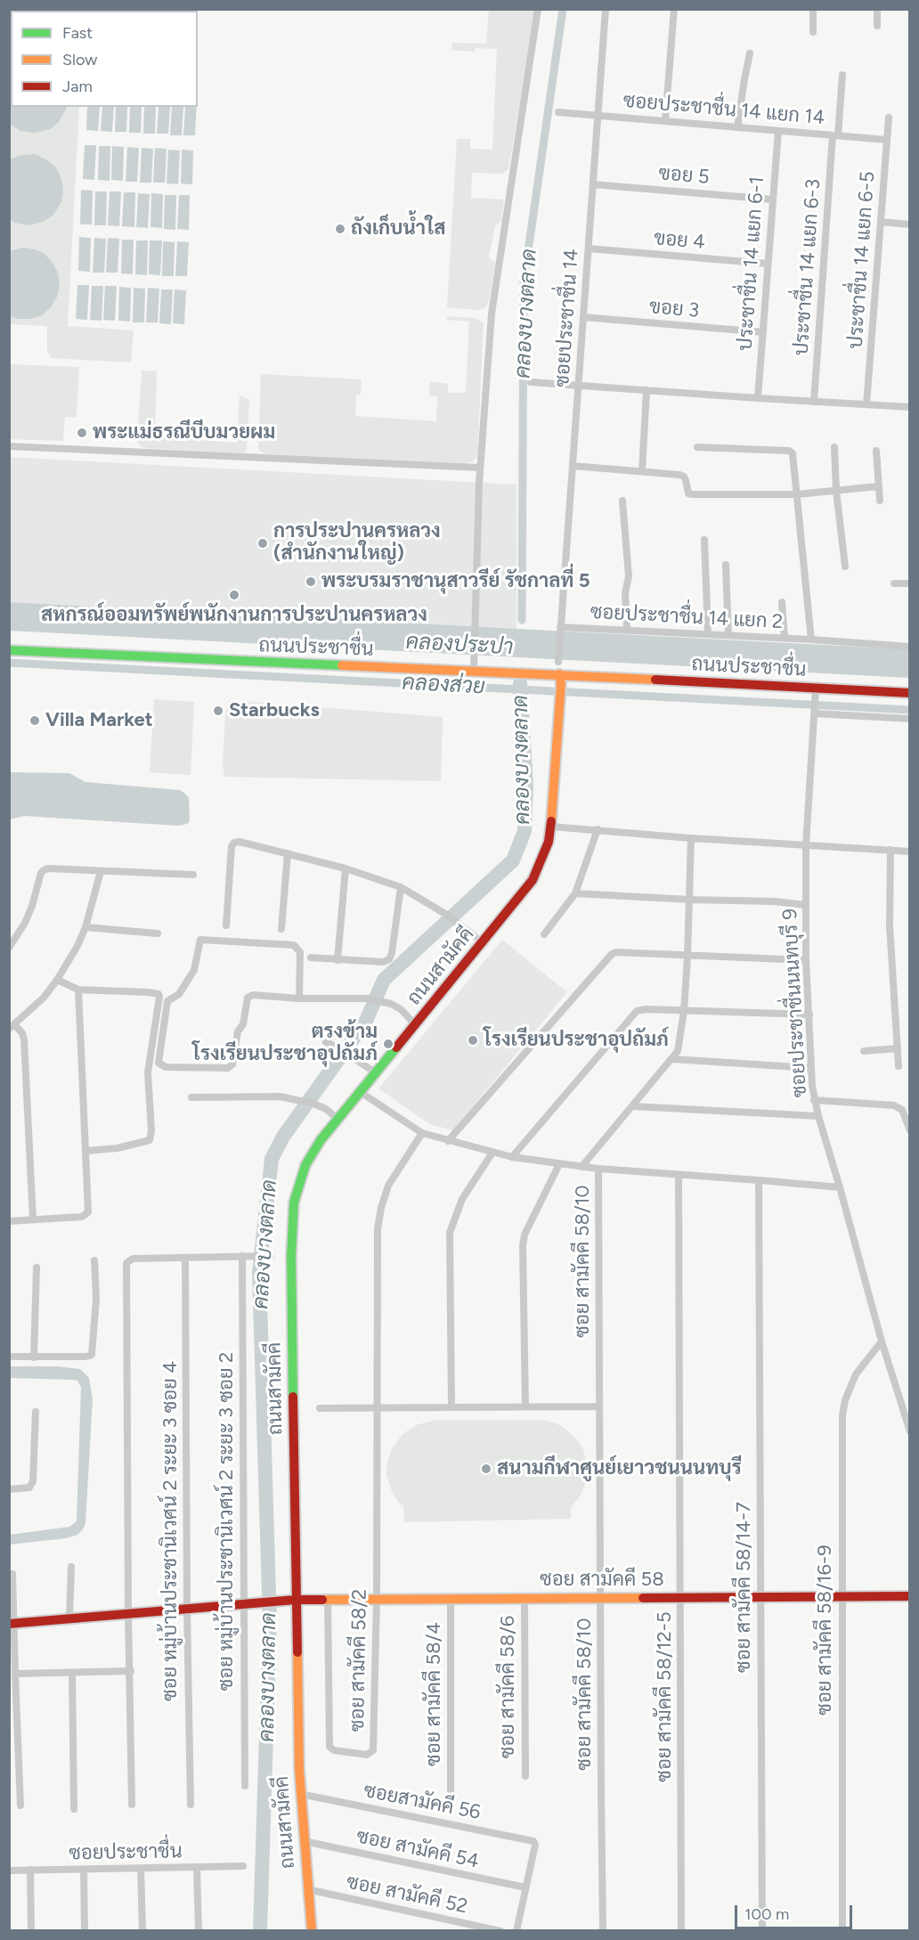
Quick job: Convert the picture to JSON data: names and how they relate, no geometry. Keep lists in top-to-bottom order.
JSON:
{
  "streets": {
    "main road": ["ถนนประชาชื่น", "ถนนสามัคคี", "ซอย สามัคคี 58"],
    "street": [
      "ซอยประชาชื่น 14 แยก 14",
      "ฃอย 5",
      "ขอย 4",
      "ประชาชื่น 14 แยก 6-5",
      "ประชาชื่น 14 แยก 6-1",
      "ประชาชื่น 14 แยก 6-3",
      "ขอย 3",
      "ซอยประชาชื่น 14",
      "ซอยประชาชื่น 14 แยก 2",
      "ซอยประชาชื่นนนทบุรี 9",
      "ซอย สามัคคี 58/10",
      "ซอย หมู่บ้านประชานิเวศน์ 2 ระยะ 3 ซอย 2",
      "ซอย หมู่บ้านประชานิเวศน์ 2 ระยะ 3 ซอย 4",
      "ซอย สามัคคี 58/14-7",
      "ซอย สามัคคี 58/16-9",
      "ซอย สามัคคี 58/2",
      "ซอย สามัคคี 58/6",
      "ซอย สามัคคี 58/4",
      "ซอย สามัคคี 58/12-5",
      "ซอยสามัคคี 56",
      "ซอย สามัคคี 54",
      "ซอยประชาชื่น",
      "ซอย สามัคคี 52"
    ]
  },
  "crossings": [
    ["ซอยประชาชื่น 14 แยก 14", "ประชาชื่น 14 แยก 6-5"],
    ["ซอยประชาชื่น 14 แยก 14", "ประชาชื่น 14 แยก 6-1"],
    ["ซอยประชาชื่น 14 แยก 14", "ประชาชื่น 14 แยก 6-3"],
    ["ซอยประชาชื่น 14 แยก 14", "ซอยประชาชื่น 14"],
    ["ฃอย 5", "ประชาชื่น 14 แยก 6-1"],
    ["ฃอย 5", "ซอยประชาชื่น 14"],
    ["ขอย 4", "ประชาชื่น 14 แยก 6-1"],
    ["ขอย 4", "ซอยประชาชื่น 14"],
    ["ประชาชื่น 14 แยก 6-1", "ขอย 3"],
    ["ขอย 3", "ซอยประชาชื่น 14"],
    ["ซอยประชาชื่น 14", "ซอยประชาชื่น 14 แยก 2"],
    ["ถนนประชาชื่น", "ถนนสามัคคี"],
    ["ถนนประชาชื่น", "ซอยประชาชื่นนนทบุรี 9"],
    ["ถนนสามัคคี", "ซอย สามัคคี 58"],
    ["ถนนสามัคคี", "ซอยสามัคคี 56"],
    ["ถนนสามัคคี", "ซอย สามัคคี 54"],
    ["ถนนสามัคคี", "ซอย สามัคคี 52"],
    ["ซอยประชาชื่นนนทบุรี 9", "ซอย สามัคคี 58/16-9"],
    ["ซอย สามัคคี 58/10", "ซอย สามัคคี 58"],
    ["ซอย หมู่บ้านประชานิเวศน์ 2 ระยะ 3 ซอย 2", "ซอย สามัคคี 58"],
    ["ซอย หมู่บ้านประชานิเวศน์ 2 ระยะ 3 ซอย 4", "ซอย สามัคคี 58"],
    ["ซอย สามัคคี 58", "ซอย สามัคคี 58/14-7"],
    ["ซอย สามัคคี 58", "ซอย สามัคคี 58/16-9"],
    ["ซอย สามัคคี 58", "ซอย สามัคคี 58/2"],
    ["ซอย สามัคคี 58", "ซอย สามัคคี 58/6"],
    ["ซอย สามัคคี 58", "ซอย สามัคคี 58/4"],
    ["ซอย สามัคคี 58", "ซอย สามัคคี 58/12-5"],
    ["ซอยสามัคคี 56", "ซอย สามัคคี 54"]
  ],
  "water": ["คลองบางตลาด", "คลองประปา", "คลองส่วย"],
  "places": [
    "ถังเก็บน้ำใส",
    "พระแม่ธรณีบีบมวยผม",
    "การประปานครหลวง (สำนักงานใหญ่)",
    "พระบรมราชานุสาวรีย์ รัชกาลที่ 5",
    "สหกรณ์ออมทรัพย์พนักงานการประปานครหลวง",
    "Starbucks",
    "Villa Market",
    "โรงเรียนประชาอุปถัมภ์",
    "ตรงข้าม โรงเรียนประชาอุปถัมภ์",
    "สนามกีฬาศูนย์เยาวชนนนทบุรี"
  ],
  "legend": ["Fast", "Slow", "Jam"],
  "scale_bar": "100 m"
}
